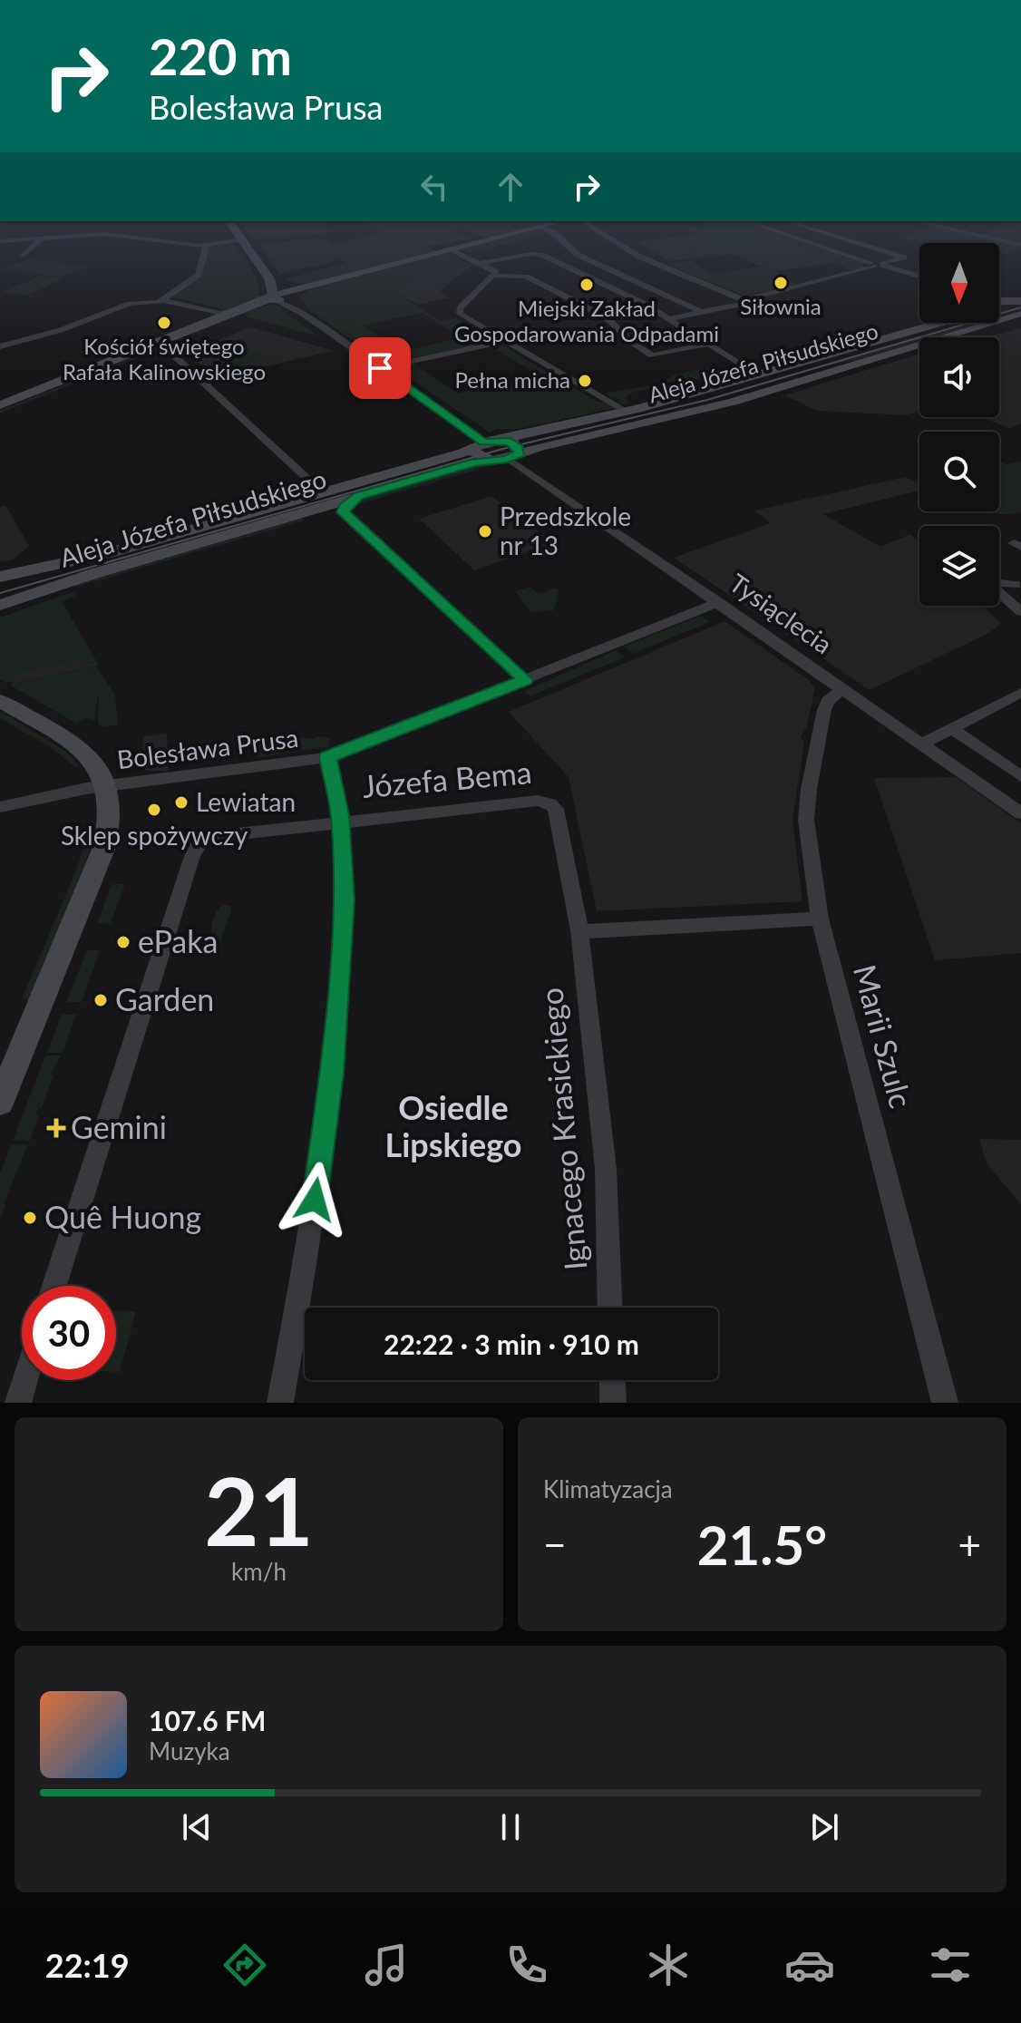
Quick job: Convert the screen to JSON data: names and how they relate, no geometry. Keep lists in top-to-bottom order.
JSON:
{
  "streets": {
    "street": [
      "Aleja Józefa Piłsudskiego",
      "Tysiąclecia",
      "Bolesława Prusa",
      "Józefa Bema",
      "Marii Szulc",
      "Ignacego Krasickiego"
    ]
  },
  "crossings": [
    ["Aleja Józefa Piłsudskiego", "Tysiąclecia"],
    ["Tysiąclecia", "Bolesława Prusa"],
    ["Tysiąclecia", "Marii Szulc"],
    ["Józefa Bema", "Ignacego Krasickiego"]
  ],
  "districts": ["Osiedle Lipskiego"],
  "places": {
    "other": [
      "Siłownia",
      "Miejski Zakład Gospodarowania Odpadami",
      "Kościół świętego Rafała Kalinowskiego",
      "Pełna micha",
      "Przedszkole nr 13",
      "Lewiatan",
      "Sklep spożywczy",
      "ePaka",
      "Garden",
      "Quê Huong"
    ],
    "health": ["Gemini"]
  },
  "north": "bottom",
  "page": {
    "turn": ["220 m", "Bolesława Prusa"],
    "limit": "30",
    "trip": "22:22 · 3 min · 910 m",
    "tile": [
      ["21", "km/h"],
      "Klimatyzacja"
    ],
    "heat": ["−", "21.5°", "+"],
    "song": ["107.6 FM", "Muzyka"],
    "tabs": "22:19"
  }
}
